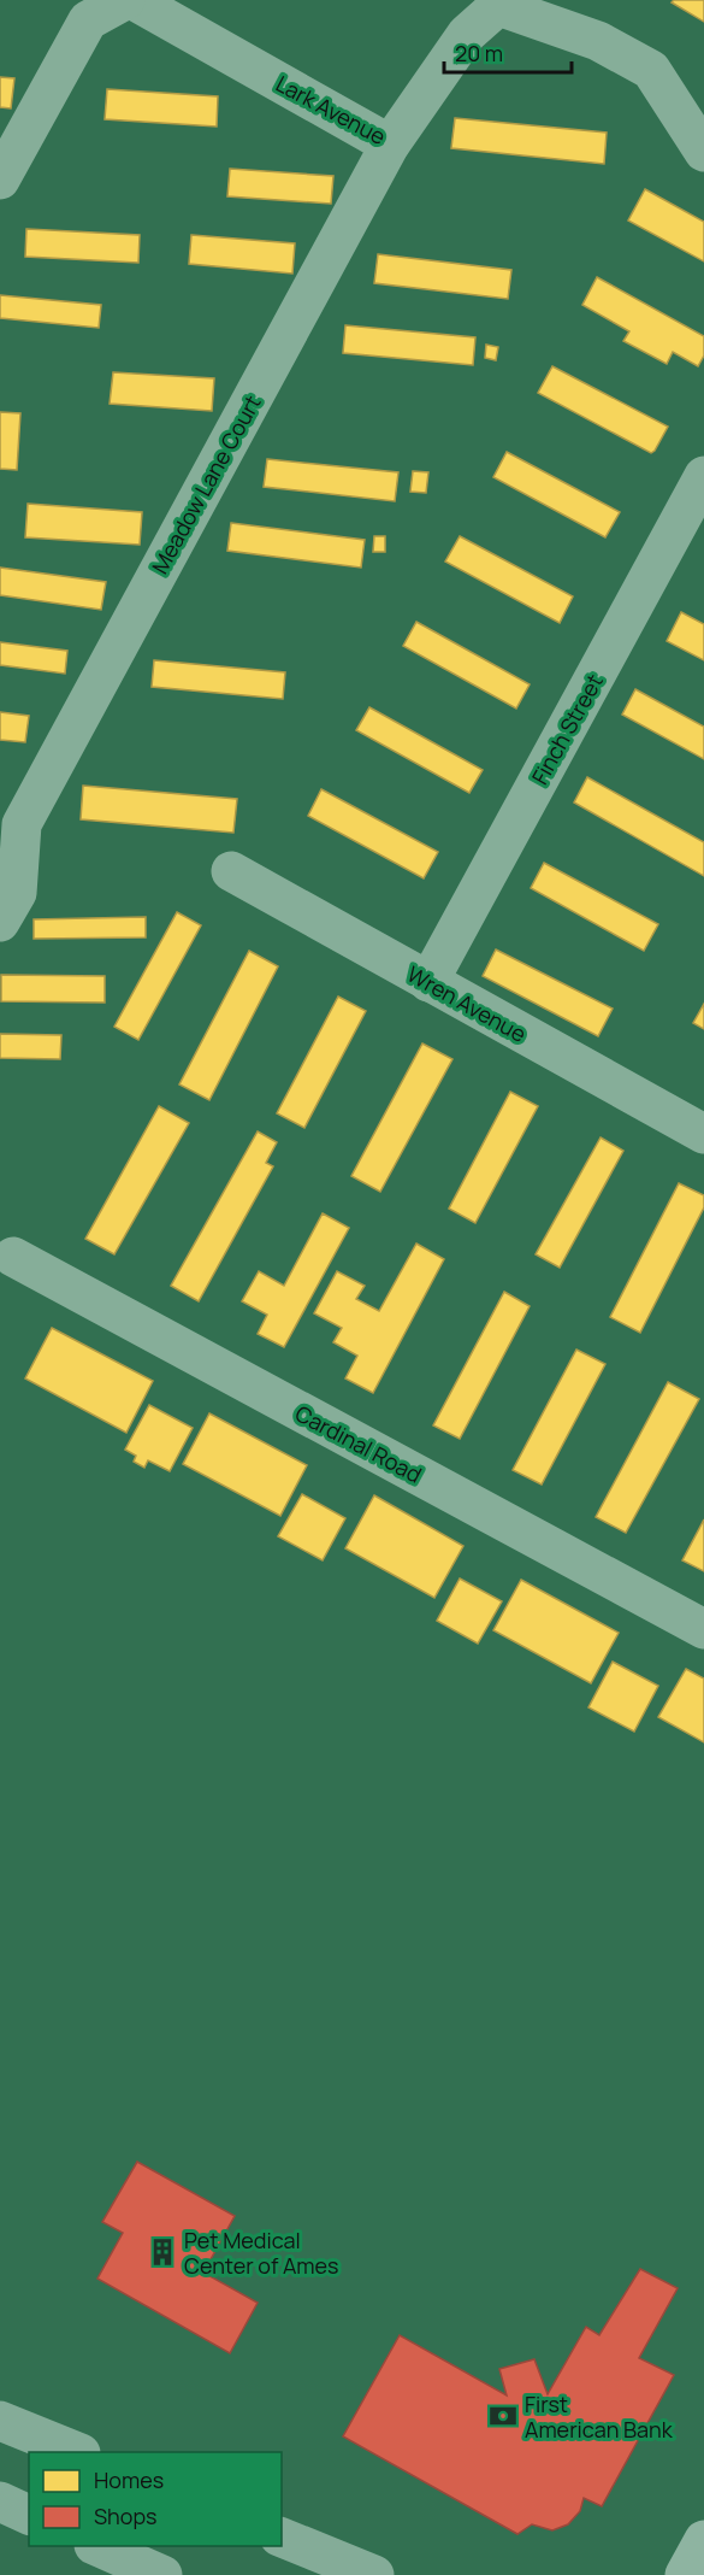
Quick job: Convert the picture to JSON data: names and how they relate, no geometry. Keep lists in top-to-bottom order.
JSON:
{
  "streets": {
    "street": [
      "Lark Avenue",
      "Meadow Lane Court",
      "Finch Street",
      "Wren Avenue",
      "Cardinal Road"
    ]
  },
  "crossings": [
    ["Lark Avenue", "Meadow Lane Court"],
    ["Finch Street", "Wren Avenue"]
  ],
  "places": {
    "building": ["Pet Medical Center of Ames"],
    "bank": ["First American Bank"]
  },
  "legend": ["Homes", "Shops"],
  "scale_bar": "20 m"
}
